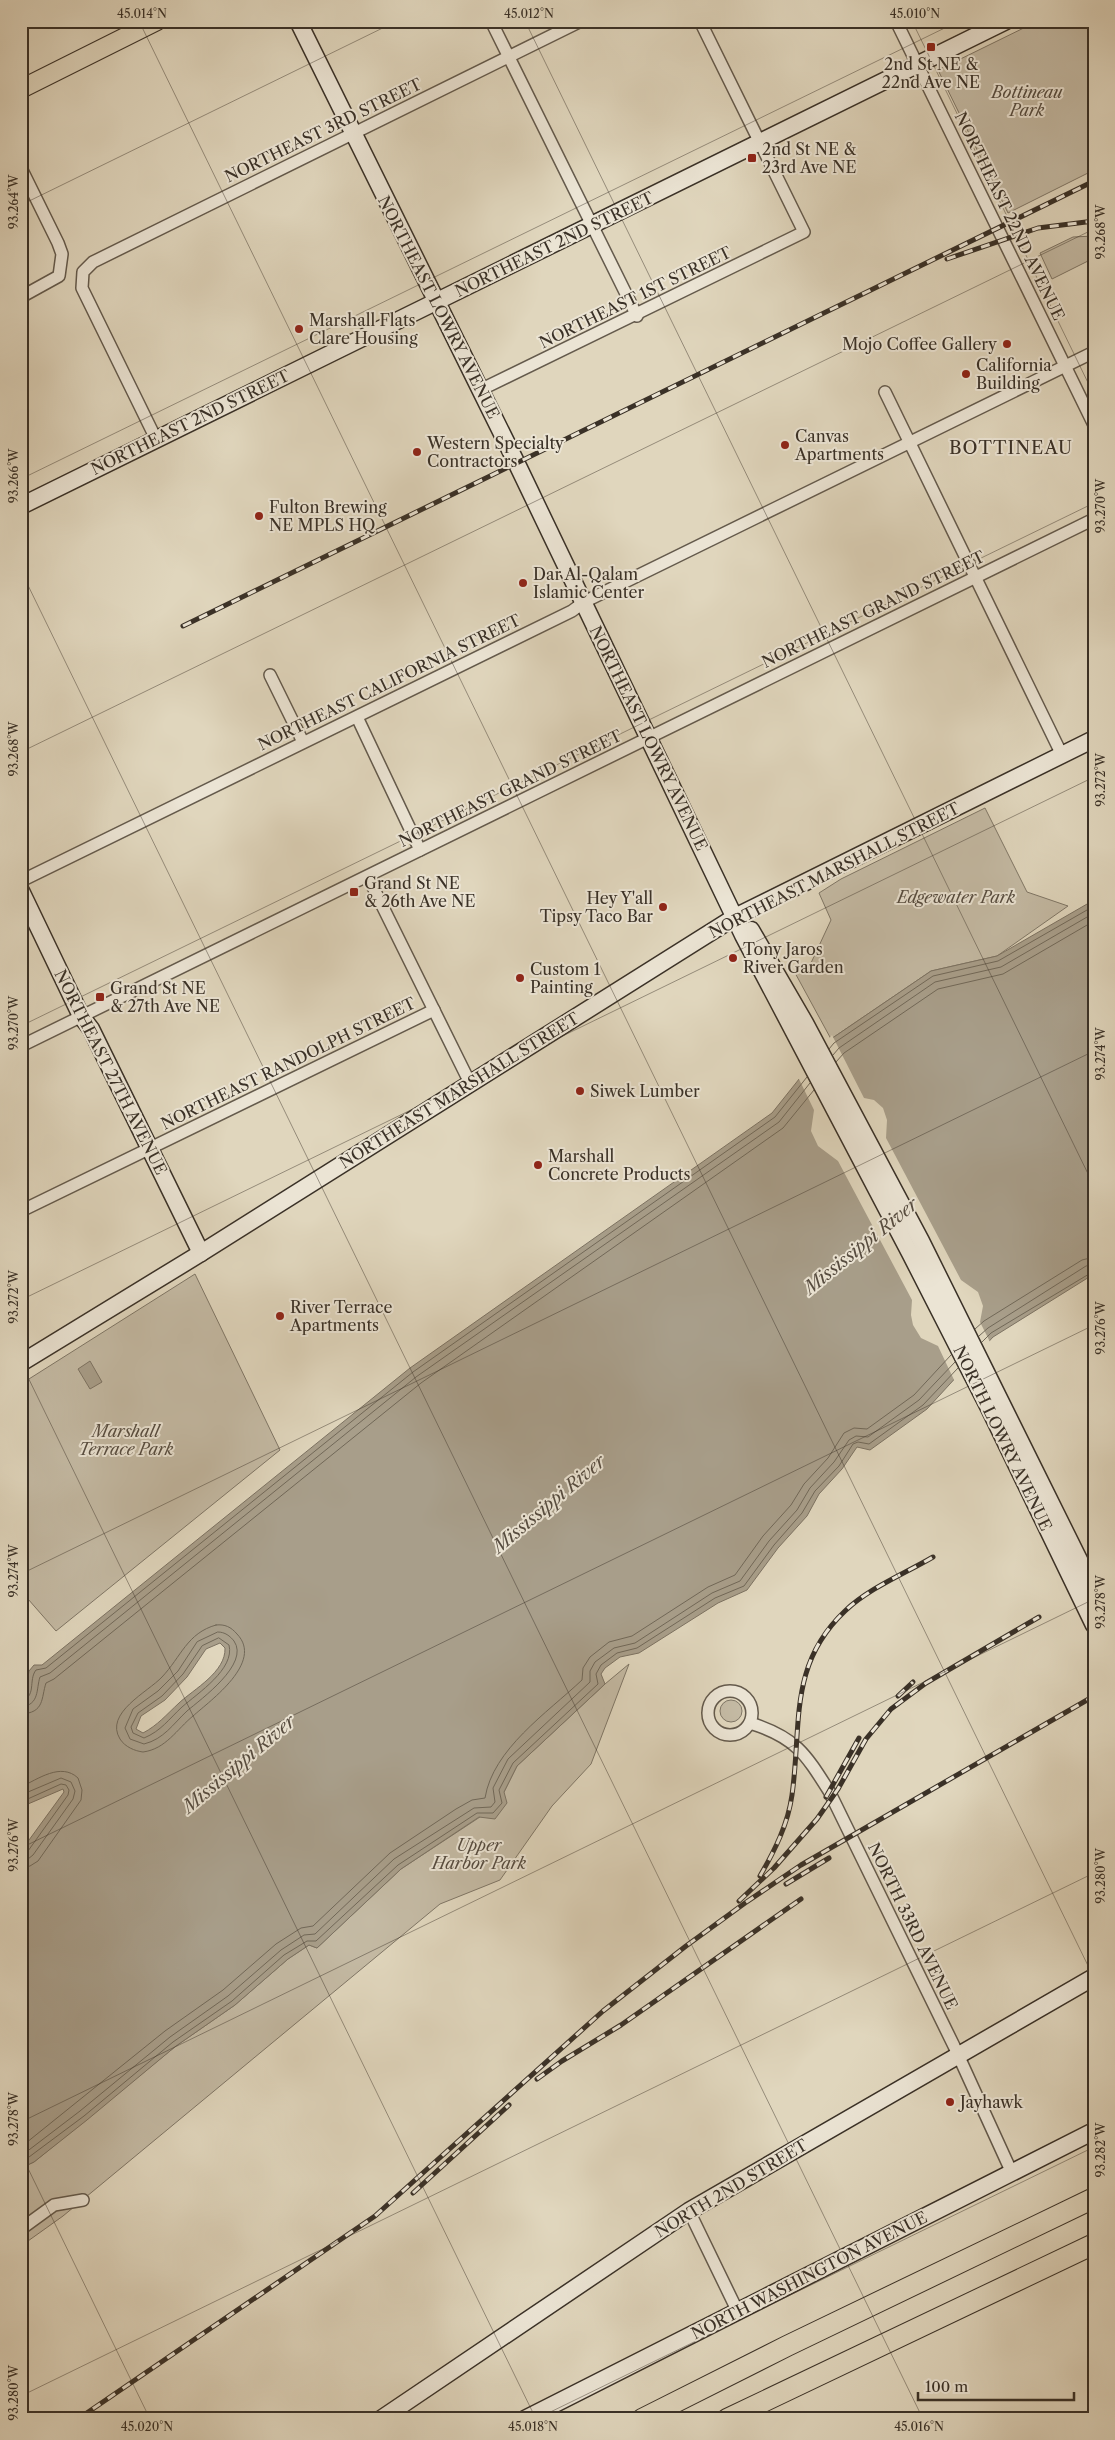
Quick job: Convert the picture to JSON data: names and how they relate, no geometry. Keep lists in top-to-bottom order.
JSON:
{
  "streets": {
    "street": [
      "NORTHEAST 3RD STREET",
      "NORTHEAST 22ND AVENUE",
      "NORTHEAST 2ND STREET",
      "NORTHEAST 1ST STREET",
      "NORTHEAST LOWRY AVENUE",
      "NORTHEAST GRAND STREET",
      "NORTHEAST CALIFORNIA STREET",
      "NORTHEAST MARSHALL STREET",
      "NORTHEAST RANDOLPH STREET",
      "NORTHEAST 27TH AVENUE",
      "NORTH LOWRY AVENUE",
      "NORTH 33RD AVENUE",
      "NORTH 2ND STREET",
      "NORTH WASHINGTON AVENUE"
    ]
  },
  "crossings": [
    ["NORTHEAST 3RD STREET", "NORTHEAST 2ND STREET"],
    ["NORTHEAST 3RD STREET", "NORTHEAST LOWRY AVENUE"],
    ["NORTHEAST 22ND AVENUE", "NORTHEAST 2ND STREET"],
    ["NORTHEAST 22ND AVENUE", "NORTHEAST CALIFORNIA STREET"],
    ["NORTHEAST 2ND STREET", "NORTHEAST 1ST STREET"],
    ["NORTHEAST 2ND STREET", "NORTHEAST LOWRY AVENUE"],
    ["NORTHEAST 1ST STREET", "NORTHEAST LOWRY AVENUE"],
    ["NORTHEAST LOWRY AVENUE", "NORTHEAST GRAND STREET"],
    ["NORTHEAST LOWRY AVENUE", "NORTHEAST CALIFORNIA STREET"],
    ["NORTHEAST LOWRY AVENUE", "NORTHEAST MARSHALL STREET"],
    ["NORTHEAST LOWRY AVENUE", "NORTH LOWRY AVENUE"],
    ["NORTHEAST GRAND STREET", "NORTHEAST 27TH AVENUE"],
    ["NORTHEAST MARSHALL STREET", "NORTHEAST 27TH AVENUE"],
    ["NORTHEAST RANDOLPH STREET", "NORTHEAST 27TH AVENUE"],
    ["NORTH 33RD AVENUE", "NORTH 2ND STREET"],
    ["NORTH 33RD AVENUE", "NORTH WASHINGTON AVENUE"]
  ],
  "districts": ["BOTTINEAU"],
  "water": ["Mississippi River"],
  "parks": [
    "Bottineau Park",
    "Edgewater Park",
    "Marshall Terrace Park",
    "Upper Harbor Park"
  ],
  "places": {
    "transit": [
      "2nd St NE & 22nd Ave NE",
      "2nd St NE & 23rd Ave NE",
      "Grand St NE & 26th Ave NE",
      "Grand St NE & 27th Ave NE"
    ],
    "other": [
      "Marshall Flats Clare Housing",
      "Mojo Coffee Gallery",
      "California Building",
      "Canvas Apartments",
      "Western Specialty Contractors",
      "Fulton Brewing NE MPLS HQ",
      "Dar Al-Qalam Islamic Center",
      "Hey Y'all Tipsy Taco Bar",
      "Tony Jaros River Garden",
      "Custom 1 Painting",
      "Siwek Lumber",
      "Marshall Concrete Products",
      "River Terrace Apartments",
      "Jayhawk"
    ]
  },
  "scale_bar": "100 m",
  "coordinates": [
    "45.014°N",
    "45.012°N",
    "45.010°N",
    "93.264°W",
    "93.268°W",
    "93.266°W",
    "93.270°W",
    "93.272°W",
    "93.274°W",
    "93.276°W",
    "93.278°W",
    "93.280°W",
    "93.282°W",
    "45.020°N",
    "45.018°N",
    "45.016°N"
  ]
}
